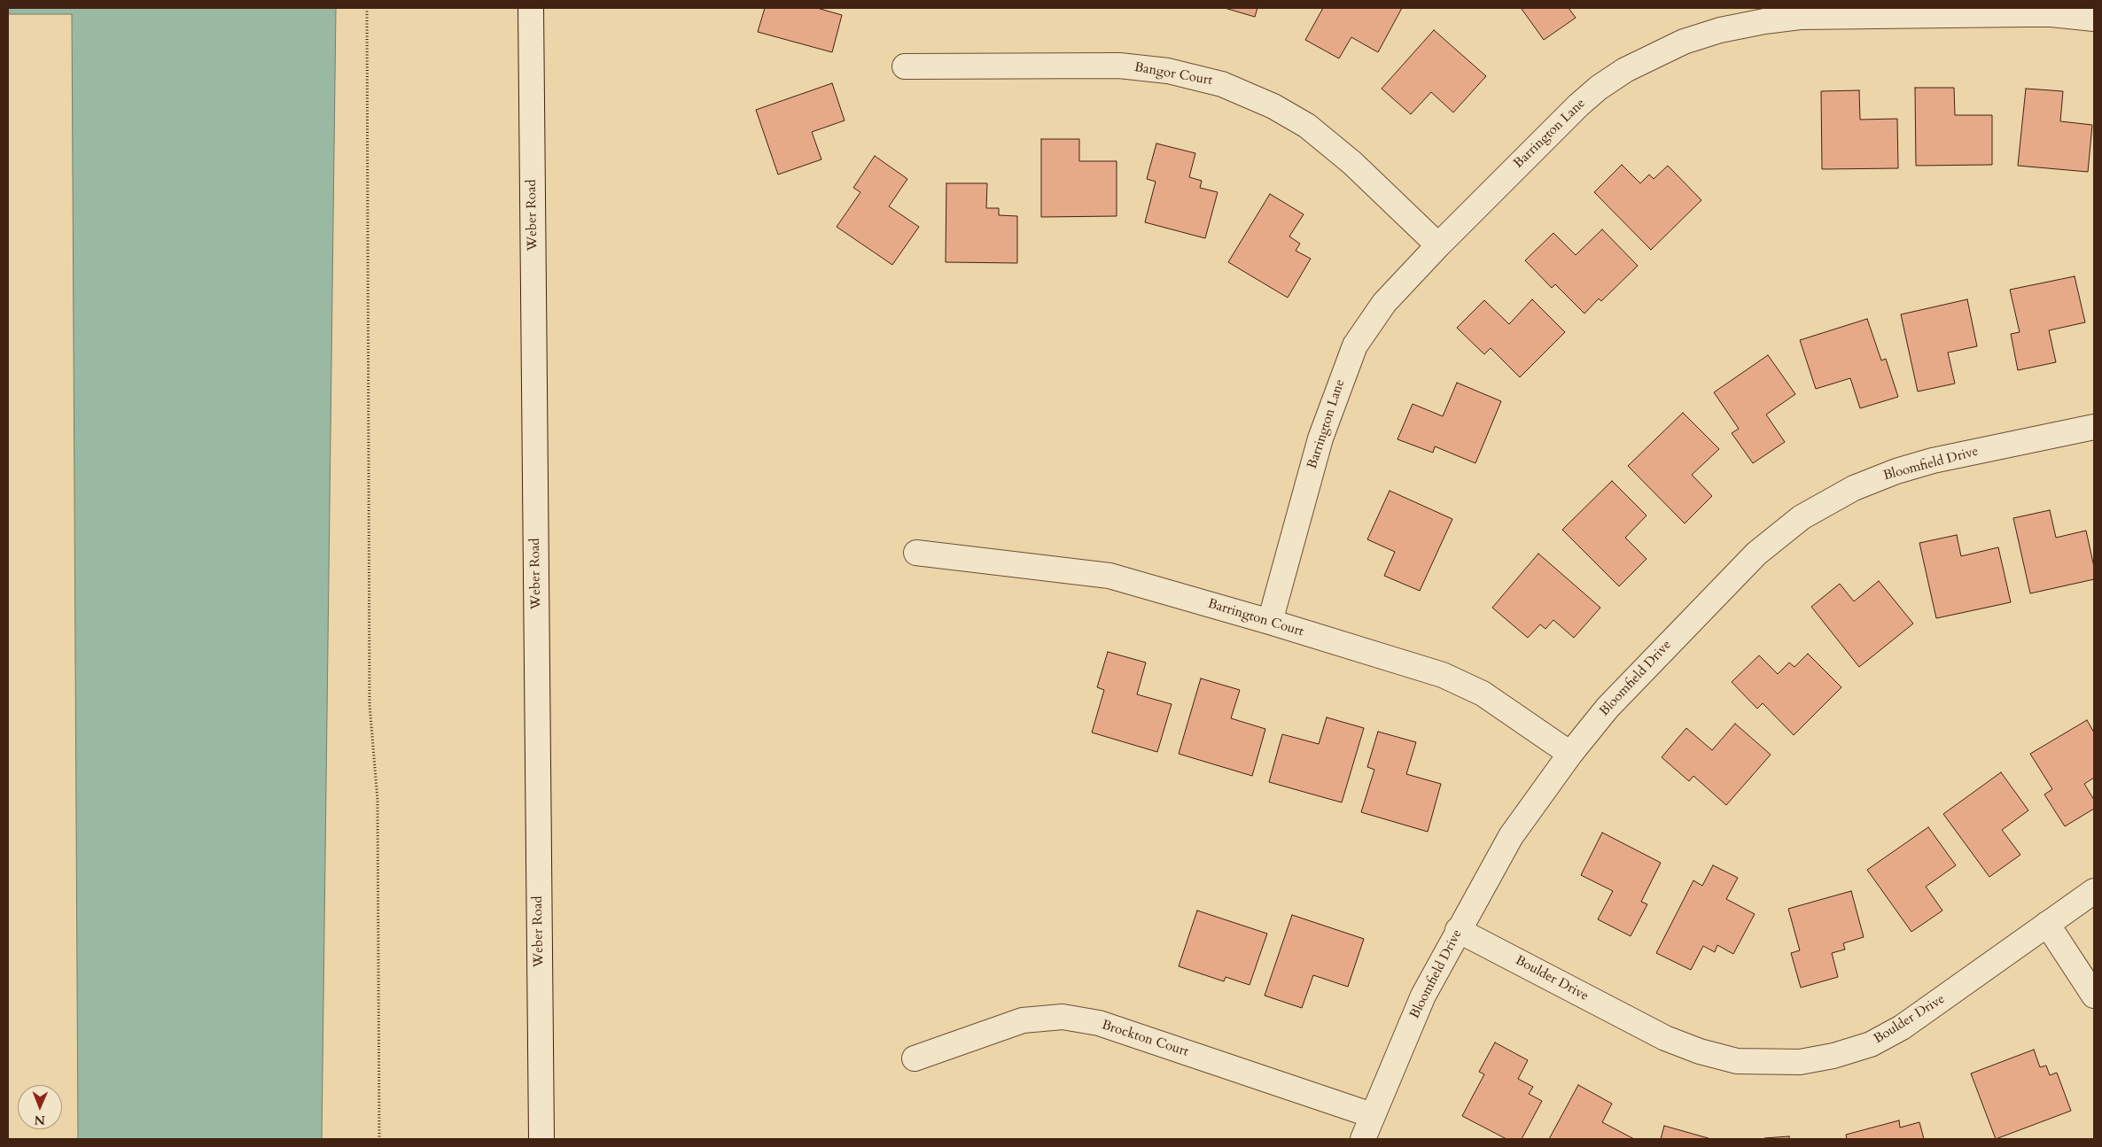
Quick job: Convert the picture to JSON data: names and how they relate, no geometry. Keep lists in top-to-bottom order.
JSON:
{
  "streets": {
    "street": [
      "Bangor Court",
      "Barrington Lane",
      "Weber Road",
      "Bloomfield Drive",
      "Barrington Court",
      "Boulder Drive",
      "Brockton Court"
    ]
  },
  "crossings": [
    ["Bangor Court", "Barrington Lane"],
    ["Barrington Lane", "Barrington Court"],
    ["Bloomfield Drive", "Barrington Court"],
    ["Bloomfield Drive", "Boulder Drive"],
    ["Bloomfield Drive", "Brockton Court"]
  ],
  "north": "bottom"
}
